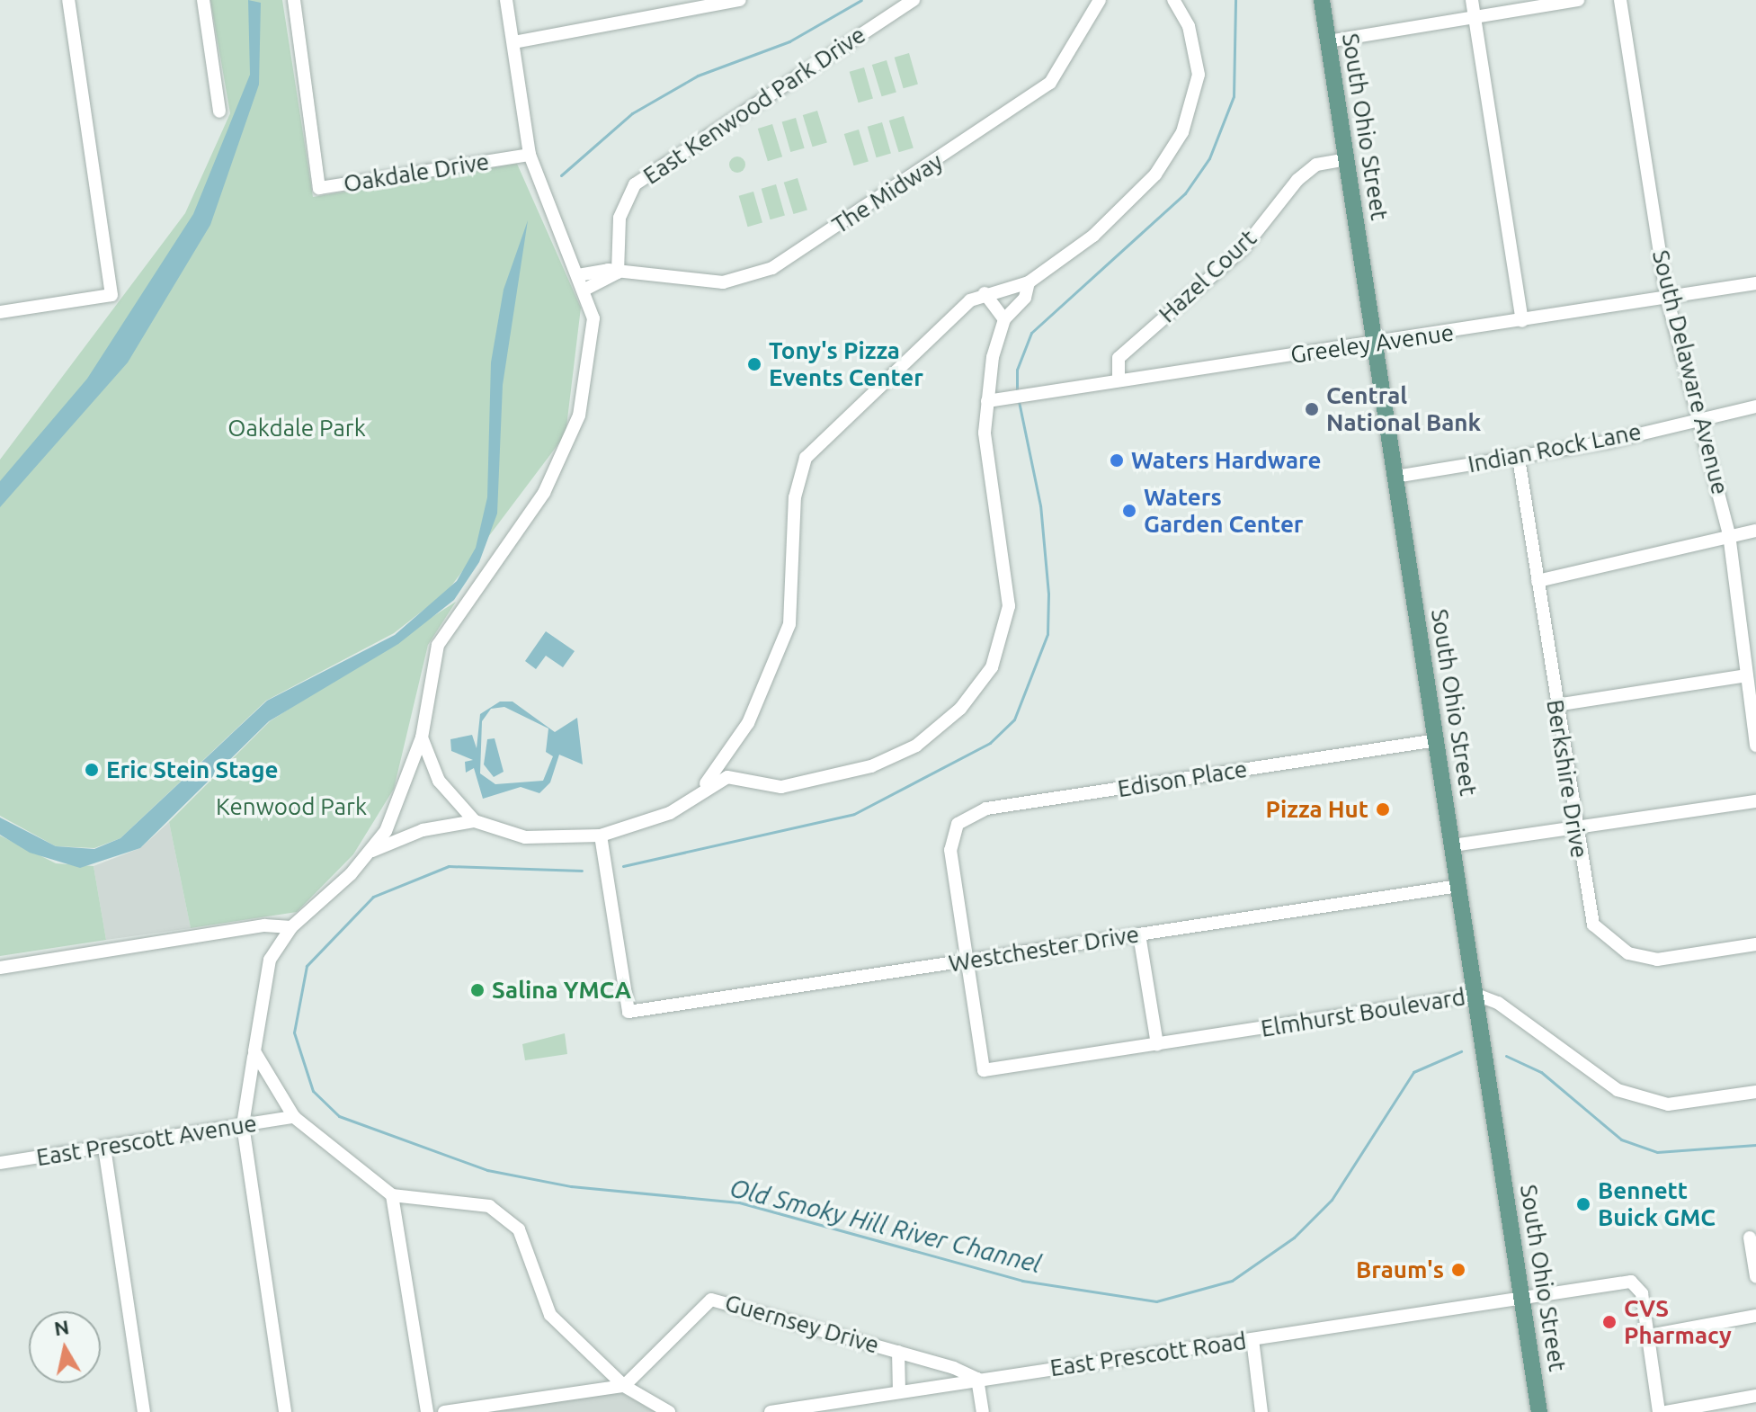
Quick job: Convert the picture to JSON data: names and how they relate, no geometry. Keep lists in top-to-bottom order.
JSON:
{
  "streets": {
    "main road": ["South Ohio Street"],
    "street": [
      "East Kenwood Park Drive",
      "Oakdale Drive",
      "The Midway",
      "Hazel Court",
      "Greeley Avenue",
      "South Delaware Avenue",
      "Indian Rock Lane",
      "Edison Place",
      "Berkshire Drive",
      "Westchester Drive",
      "Elmhurst Boulevard",
      "East Prescott Avenue",
      "Guernsey Drive",
      "East Prescott Road"
    ]
  },
  "crossings": [
    ["East Kenwood Park Drive", "The Midway"],
    ["South Ohio Street", "Hazel Court"],
    ["South Ohio Street", "Greeley Avenue"],
    ["South Ohio Street", "Indian Rock Lane"],
    ["South Ohio Street", "Edison Place"],
    ["South Ohio Street", "Westchester Drive"],
    ["South Ohio Street", "Elmhurst Boulevard"],
    ["South Ohio Street", "East Prescott Road"],
    ["Hazel Court", "Greeley Avenue"],
    ["Greeley Avenue", "South Delaware Avenue"],
    ["South Delaware Avenue", "Indian Rock Lane"],
    ["Indian Rock Lane", "Berkshire Drive"],
    ["Edison Place", "Westchester Drive"],
    ["Edison Place", "Elmhurst Boulevard"],
    ["Westchester Drive", "Elmhurst Boulevard"],
    ["Guernsey Drive", "East Prescott Road"]
  ],
  "water": ["Old Smoky Hill River Channel"],
  "parks": ["Oakdale Park", "Kenwood Park"],
  "places": [
    "Tony's Pizza Events Center",
    "Central National Bank",
    "Waters Hardware",
    "Waters Garden Center",
    "Eric Stein Stage",
    "Pizza Hut",
    "Salina YMCA",
    "Bennett Buick GMC",
    "Braum's",
    "CVS Pharmacy"
  ],
  "north": "top"
}
